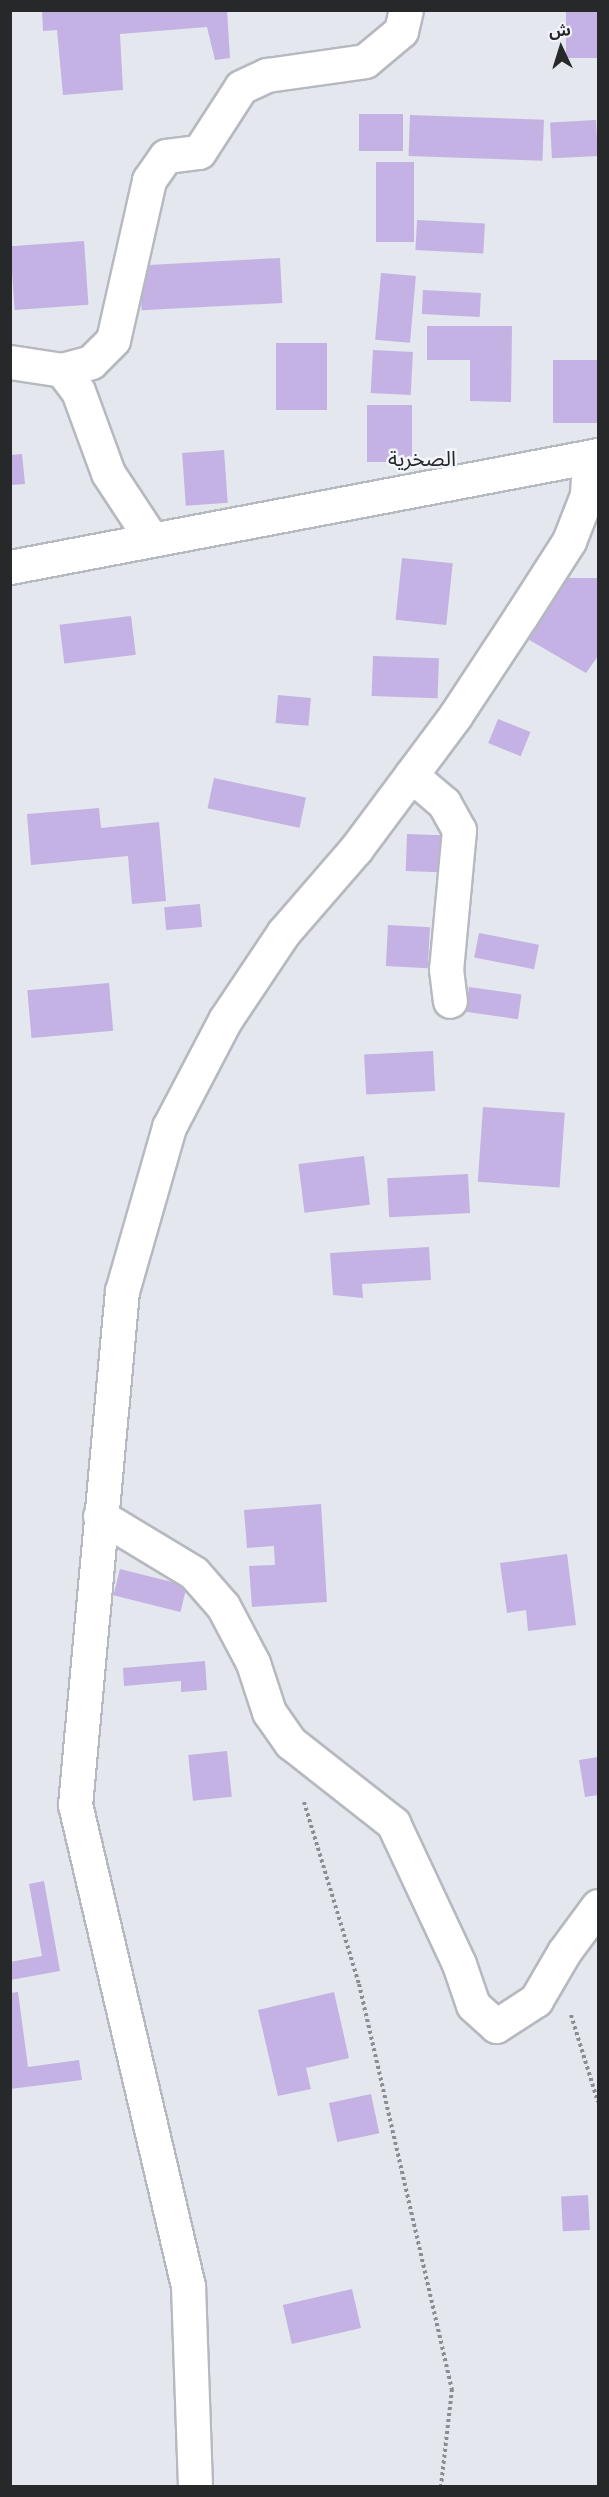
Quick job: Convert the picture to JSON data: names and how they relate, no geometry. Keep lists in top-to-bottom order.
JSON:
{
  "districts": ["الصخرية"],
  "north": "top"
}
